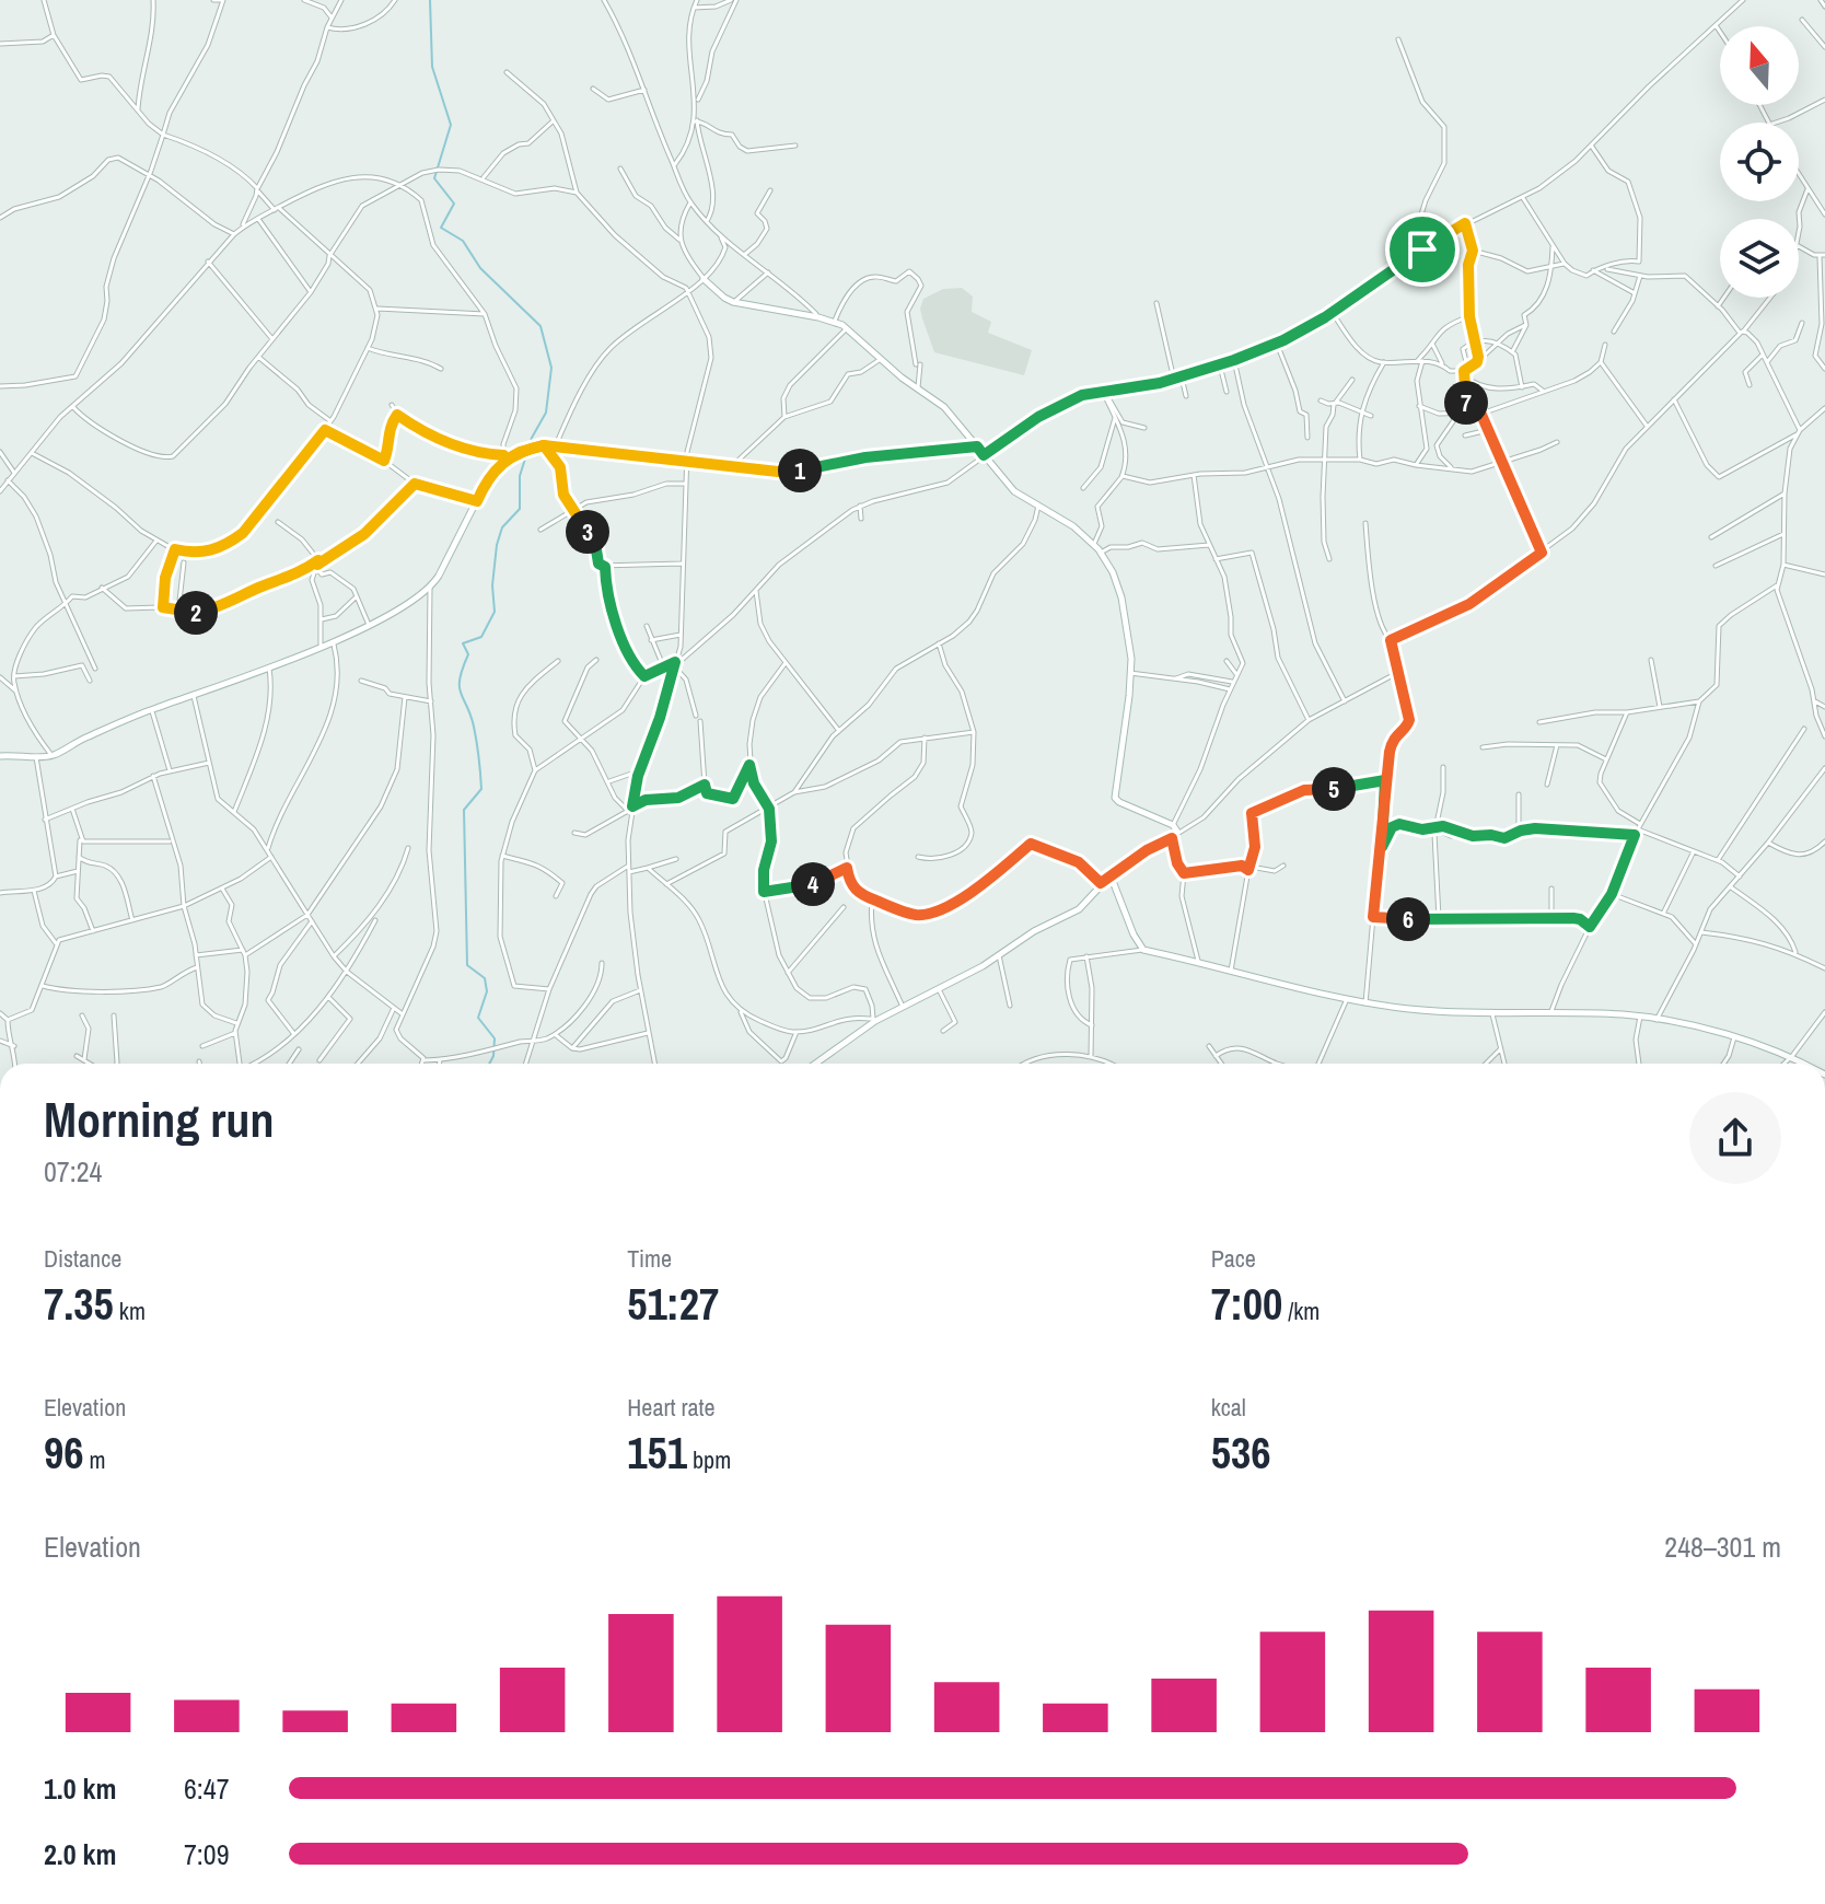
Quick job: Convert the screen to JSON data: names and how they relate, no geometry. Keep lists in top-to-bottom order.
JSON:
{
  "north": "top",
  "page": {
    "pins": [
      "7",
      "1",
      "3",
      "2",
      "5",
      "4",
      "6"
    ],
    "heading": ["Morning run", "07:24"],
    "stats": [
      ["Distance", "7.35 km"],
      ["Time", "51:27"],
      ["Pace", "7:00 /km"],
      ["Elevation", "96 m"],
      ["Heart rate", "151 bpm"],
      ["kcal", "536"]
    ],
    "chart": ["Elevation", "248–301 m"],
    "list": [
      {
        "name": "1.0 km",
        "note": "6:47"
      },
      {
        "name": "2.0 km",
        "note": "7:09"
      }
    ]
  }
}
